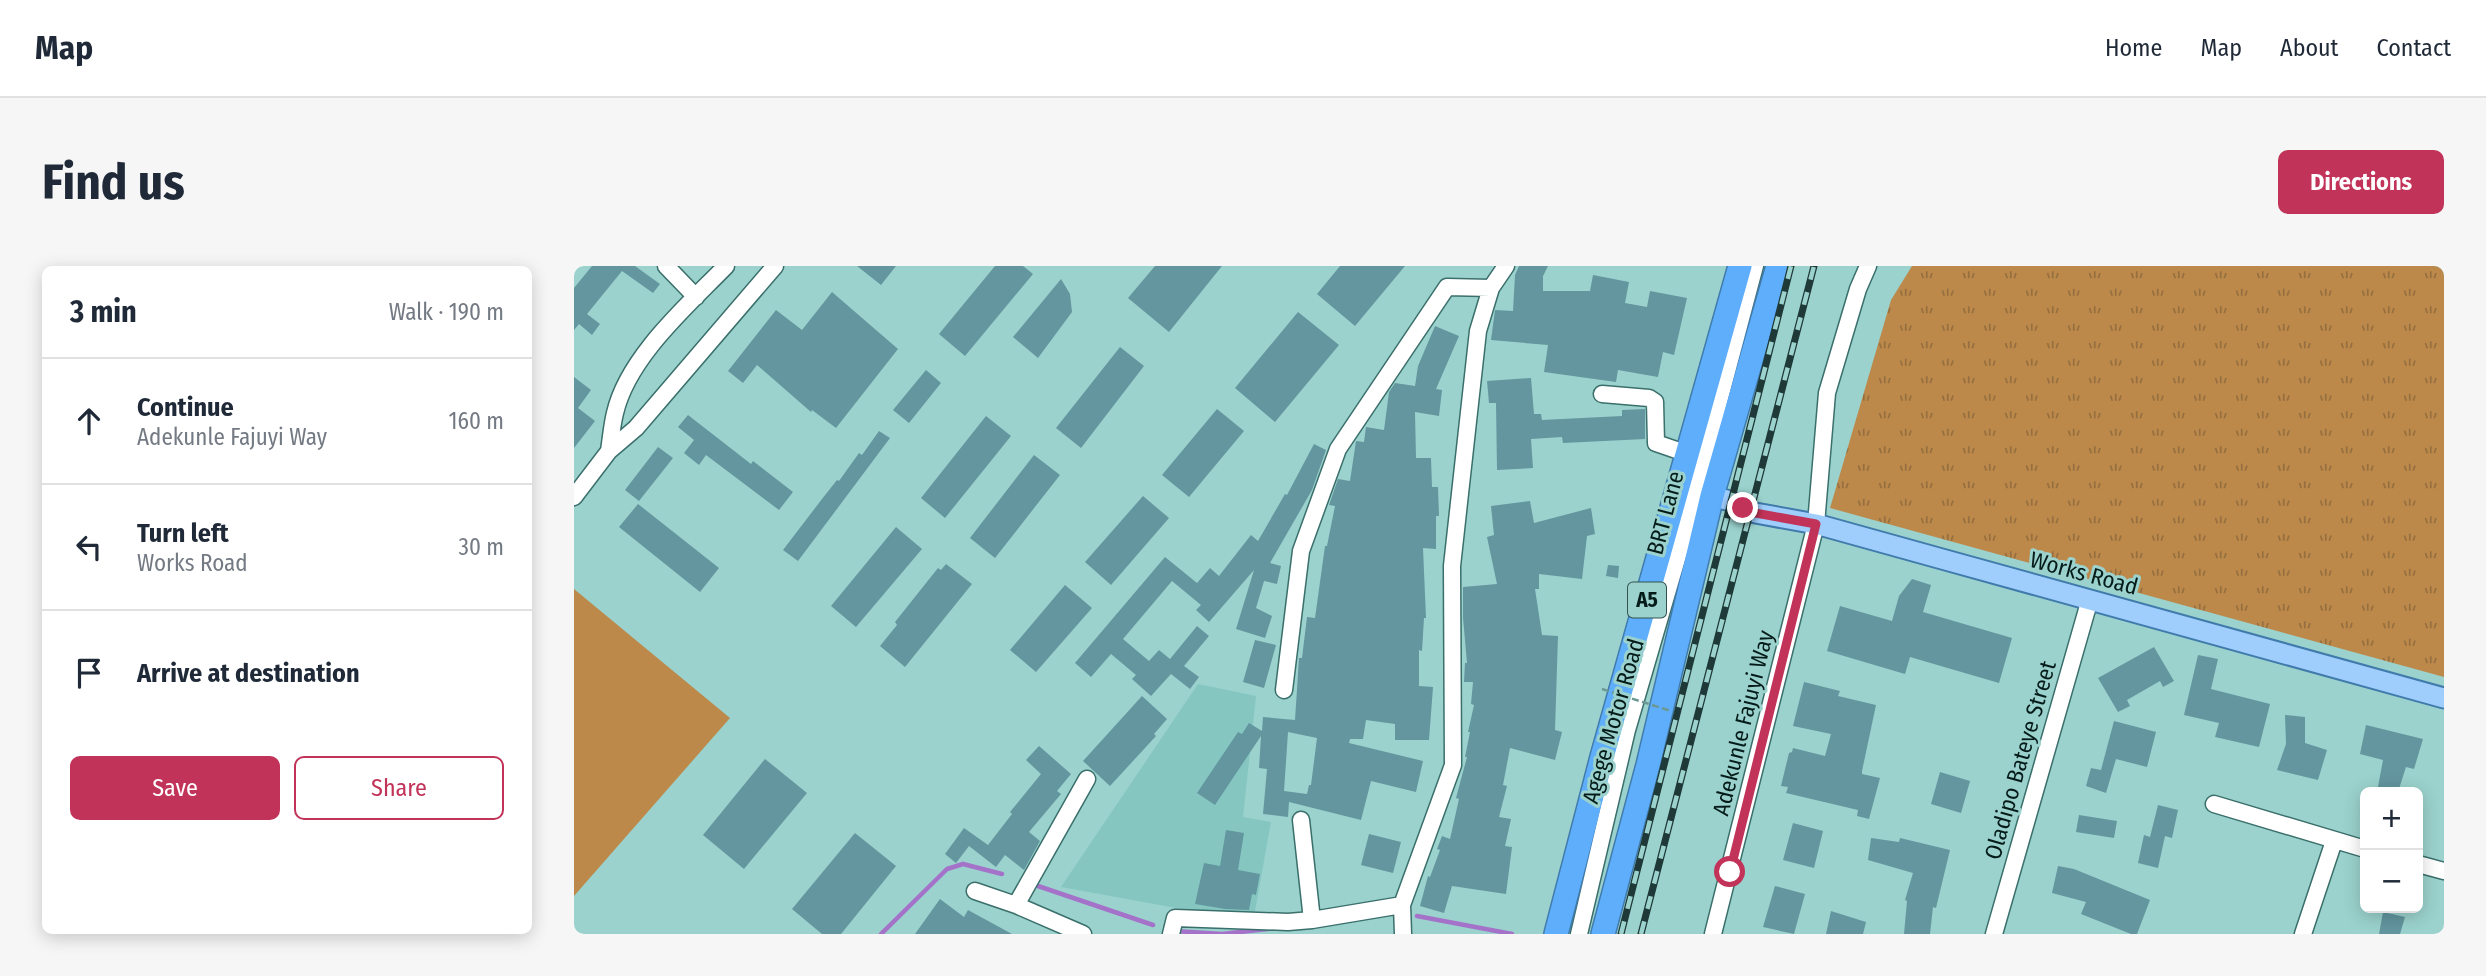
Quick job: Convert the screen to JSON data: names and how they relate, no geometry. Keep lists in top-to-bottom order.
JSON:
{
  "streets": {
    "highway": ["A5", "Agege Motor Road"],
    "main road": ["Works Road"],
    "street": ["BRT Lane", "Adekunle Fajuyi Way", "Oladipo Bateye Street"]
  },
  "crossings": [
    ["Works Road", "Agege Motor Road"],
    ["Works Road", "Adekunle Fajuyi Way"],
    ["Works Road", "Oladipo Bateye Street"]
  ],
  "page": {
    "header": "Map",
    "nav": [
      "Home",
      "Map",
      "About",
      "Contact"
    ],
    "buttons": [
      "Directions",
      ["Save", "Share"]
    ],
    "title": "Find us",
    "heading": ["3 min", "Walk · 190 m"],
    "list": [
      ["Continue", "Adekunle Fajuyi Way", "160 m"],
      ["Turn left", "Works Road", "30 m"],
      "Arrive at destination"
    ],
    "map_buttons": ["+", "−"]
  }
}
